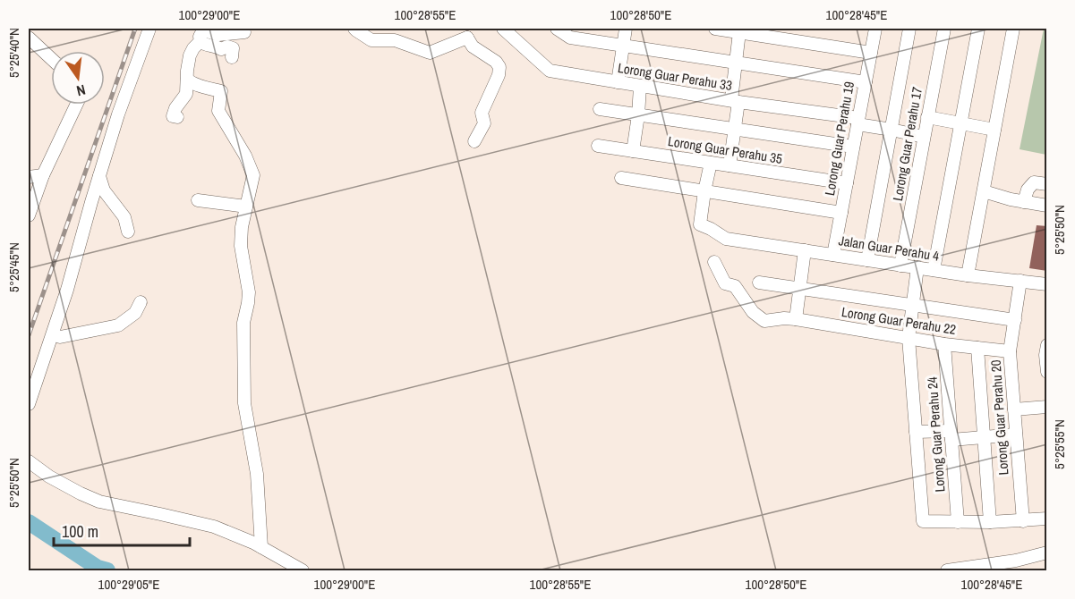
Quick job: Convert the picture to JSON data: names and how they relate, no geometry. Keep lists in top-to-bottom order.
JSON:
{
  "streets": {
    "street": [
      "Lorong Guar Perahu 33",
      "Lorong Guar Perahu 19",
      "Lorong Guar Perahu 17",
      "Lorong Guar Perahu 35",
      "Jalan Guar Perahu 4",
      "Lorong Guar Perahu 22",
      "Lorong Guar Perahu 20",
      "Lorong Guar Perahu 24"
    ]
  },
  "crossings": [
    ["Lorong Guar Perahu 33", "Lorong Guar Perahu 19"],
    ["Lorong Guar Perahu 33", "Lorong Guar Perahu 17"],
    ["Lorong Guar Perahu 19", "Lorong Guar Perahu 35"],
    ["Lorong Guar Perahu 19", "Jalan Guar Perahu 4"],
    ["Lorong Guar Perahu 17", "Jalan Guar Perahu 4"],
    ["Jalan Guar Perahu 4", "Lorong Guar Perahu 20"],
    ["Lorong Guar Perahu 22", "Lorong Guar Perahu 20"],
    ["Lorong Guar Perahu 22", "Lorong Guar Perahu 24"]
  ],
  "scale_bar": "100 m",
  "north": "bottom",
  "coordinates": [
    "100°29'00\"E",
    "100°28'55\"E",
    "100°28'50\"E",
    "100°28'45\"E",
    "5°25'40\"N",
    "5°25'50\"N",
    "5°25'45\"N",
    "5°25'55\"N",
    "100°29'05\"E"
  ]
}
